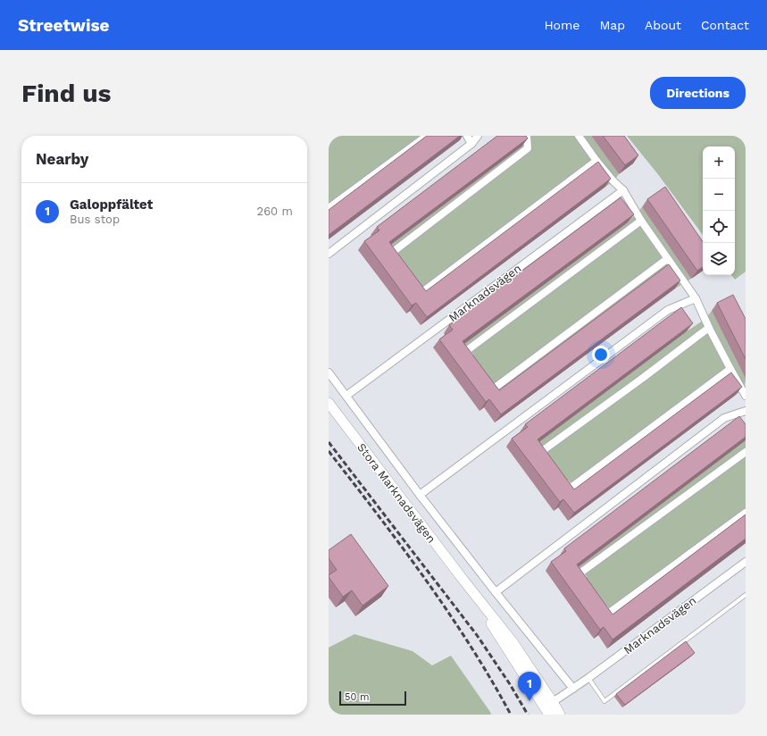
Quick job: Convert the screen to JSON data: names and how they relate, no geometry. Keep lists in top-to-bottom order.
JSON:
{
  "streets": {
    "street": ["Marknadsvägen", "Stora Marknadsvägen"]
  },
  "crossings": [
    ["Marknadsvägen", "Stora Marknadsvägen"]
  ],
  "scale_bar": "50 m",
  "page": {
    "header": "Streetwise",
    "nav": [
      "Home",
      "Map",
      "About",
      "Contact"
    ],
    "buttons": "Directions",
    "title": "Find us",
    "heading": "Nearby",
    "map_buttons": ["+", "−"],
    "list": [
      {
        "mark": "1",
        "name": "Galoppfältet",
        "note": "Bus stop",
        "value": "260 m"
      }
    ],
    "pins": "1",
    "scale": "50 m"
  }
}
